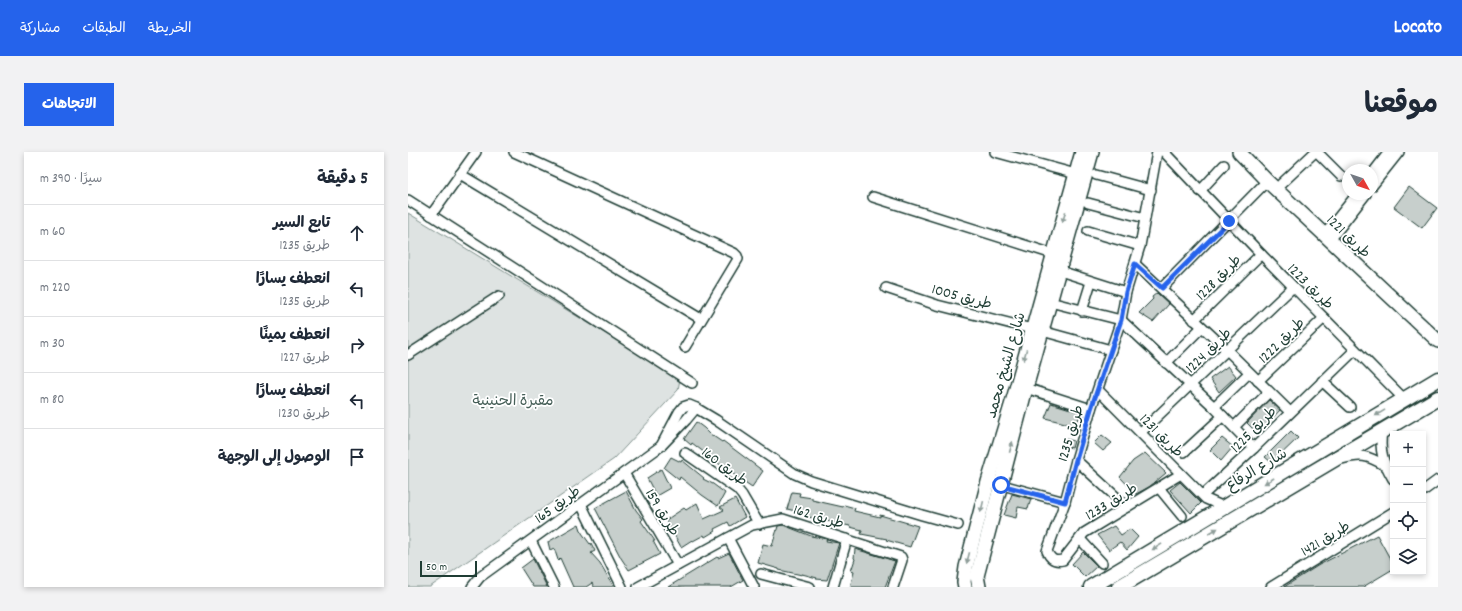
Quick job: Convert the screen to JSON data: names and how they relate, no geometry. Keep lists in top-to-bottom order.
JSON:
{
  "streets": {
    "main road": ["شارع الرفاع"],
    "street": [
      "طريق 1221",
      "طريق 1228",
      "طريق 1223",
      "طريق 1005",
      "طريق 1222",
      "طريق 1224",
      "شارع الشيخ محمد",
      "طريق 1225",
      "طريق 1235",
      "طريق 1231",
      "طريق 160",
      "طريق 1233",
      "طريق 165",
      "طريق 159",
      "طريق 162",
      "طريق 1421"
    ]
  },
  "crossings": [
    ["طريق 1228", "طريق 1223"],
    ["طريق 1223", "طريق 1222"],
    ["طريق 1223", "طريق 1224"],
    ["طريق 1223", "طريق 1225"],
    ["طريق 1223", "شارع الرفاع"],
    ["طريق 1005", "شارع الشيخ محمد"],
    ["طريق 1224", "طريق 1231"],
    ["طريق 1225", "طريق 1231"],
    ["طريق 1235", "طريق 1231"],
    ["طريق 1235", "طريق 1233"],
    ["طريق 1231", "شارع الرفاع"],
    ["طريق 1231", "طريق 1233"],
    ["طريق 160", "طريق 162"],
    ["طريق 165", "طريق 159"],
    ["طريق 159", "طريق 162"]
  ],
  "parks": ["مقبرة الحنينية"],
  "scale_bar": "50 m",
  "north": "bottom right",
  "page": {
    "header": "Locato",
    "nav": ["الخريطة", "الطبقات", "مشاركة"],
    "title": "موقعنا",
    "buttons": "الاتجاهات",
    "heading": ["5 دقيقة", "سيرًا · 390 m"],
    "list": [
      ["تابع السير", "طريق 1235", "60 m"],
      ["انعطف يسارًا", "طريق 1235", "220 m"],
      ["انعطف يمينًا", "طريق 1227", "30 m"],
      ["انعطف يسارًا", "طريق 1230", "80 m"],
      "الوصول إلى الوجهة"
    ],
    "map_buttons": ["+", "−"],
    "scale": "50 m"
  }
}
